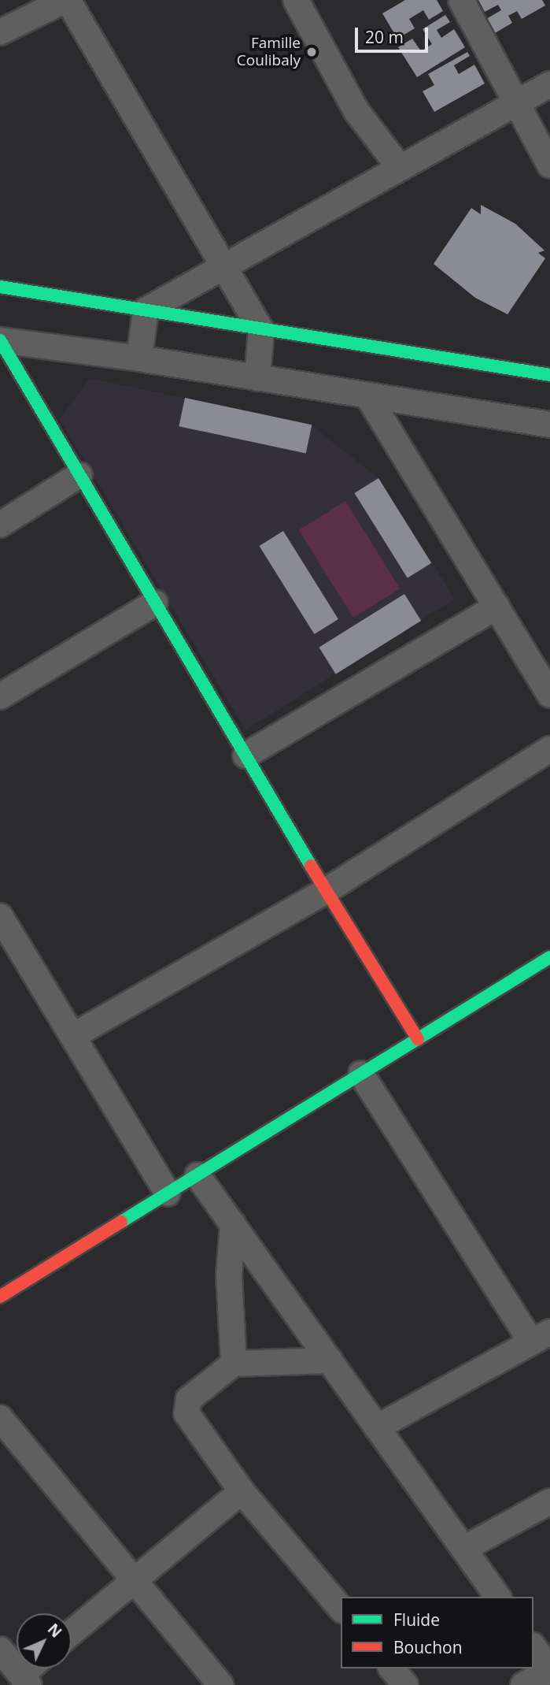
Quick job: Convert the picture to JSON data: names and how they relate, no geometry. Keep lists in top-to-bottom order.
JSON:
{
  "places": ["Famille Coulibaly"],
  "legend": ["Fluide", "Bouchon"],
  "scale_bar": "20 m",
  "north": "top right"
}
